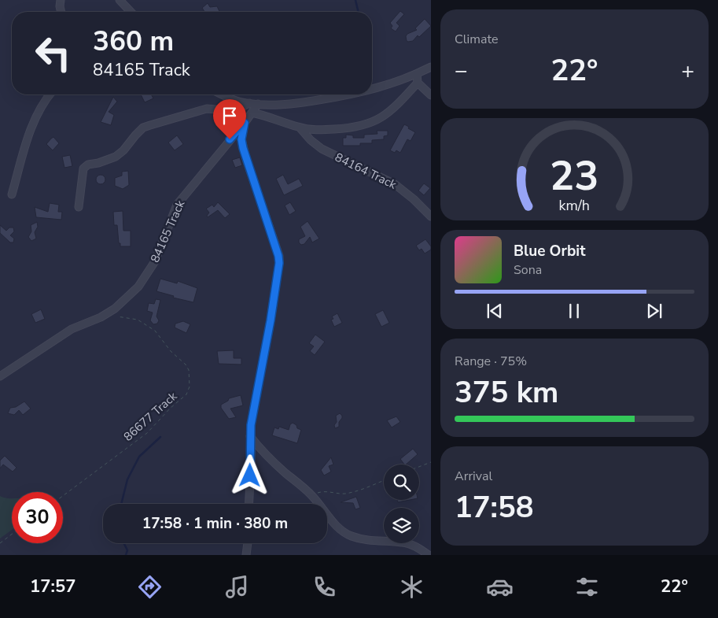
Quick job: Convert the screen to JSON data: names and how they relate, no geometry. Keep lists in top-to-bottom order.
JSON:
{
  "streets": {
    "street": ["84164 Track", "84165 Track"],
    "path": ["86677 Track"]
  },
  "page": {
    "tile": [
      "Climate",
      ["Range · 75%", "375 km"],
      ["Arrival", "17:58"]
    ],
    "turn": ["360 m", "84165 Track"],
    "heat": ["−", "22°", "+"],
    "song": ["Blue Orbit", "Sona"],
    "limit": "30",
    "trip": "17:58 · 1 min · 380 m",
    "tabs": ["17:57", "22°"],
    "gauge": ["23", "km/h"]
  }
}
